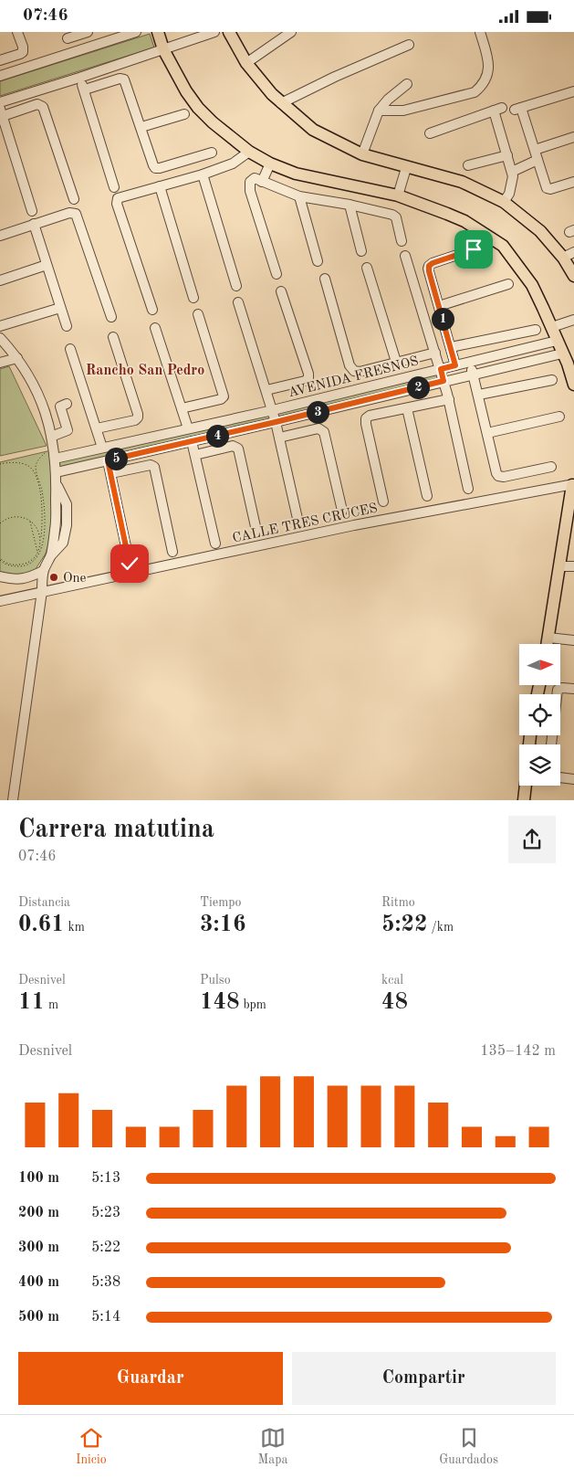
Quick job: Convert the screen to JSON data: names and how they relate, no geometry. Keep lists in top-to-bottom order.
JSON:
{
  "streets": {
    "street": ["AVENIDA FRESNOS", "CALLE TRES CRUCES"]
  },
  "districts": ["Rancho San Pedro"],
  "places": ["One"],
  "north": "right",
  "page": {
    "status": "07:46",
    "pins": [
      "1",
      "2",
      "3",
      "4",
      "5"
    ],
    "heading": ["Carrera matutina", "07:46"],
    "stats": [
      ["Distancia", "0.61 km"],
      ["Tiempo", "3:16"],
      ["Ritmo", "5:22 /km"],
      ["Desnivel", "11 m"],
      ["Pulso", "148 bpm"],
      ["kcal", "48"]
    ],
    "chart": ["Desnivel", "135–142 m"],
    "list": [
      {
        "name": "100 m",
        "note": "5:13"
      },
      {
        "name": "200 m",
        "note": "5:23"
      },
      {
        "name": "300 m",
        "note": "5:22"
      },
      {
        "name": "400 m",
        "note": "5:38"
      },
      {
        "name": "500 m",
        "note": "5:14"
      }
    ],
    "buttons": ["Guardar", "Compartir"],
    "tabs": ["Inicio", "Mapa", "Guardados"]
  }
}
